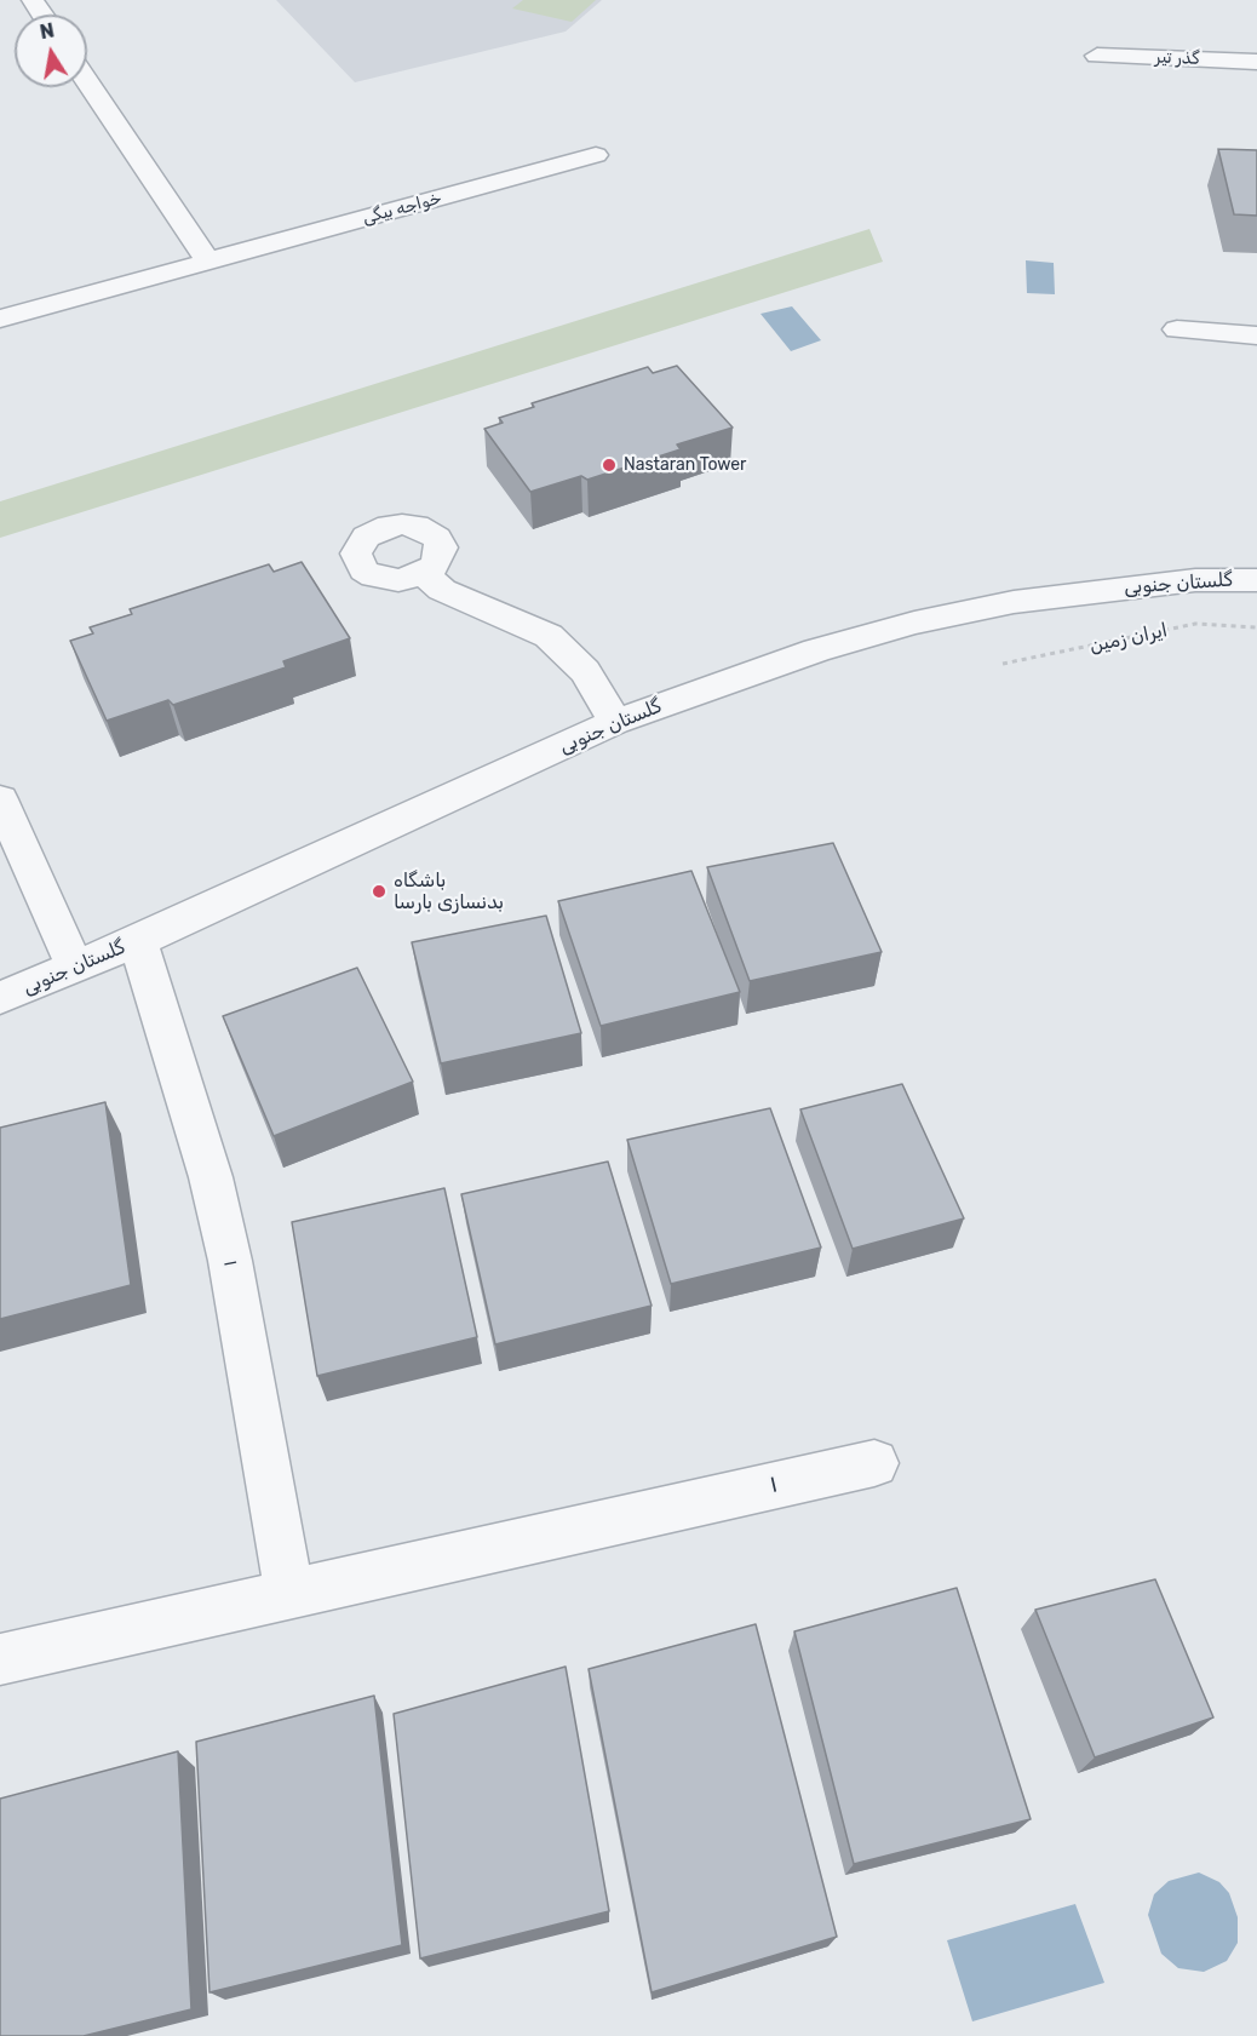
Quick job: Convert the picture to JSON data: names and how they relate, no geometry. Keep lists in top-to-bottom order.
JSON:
{
  "streets": {
    "street": [
      "گذر تیر",
      "خواجه بیگی",
      "گلستان جنوبی",
      "۱"
    ],
    "path": ["ایران زمین"]
  },
  "crossings": [
    ["گلستان جنوبی", "۱"]
  ],
  "places": ["Nastaran Tower", "باشگاه بدنسازی بارسا"],
  "north": "top"
}
